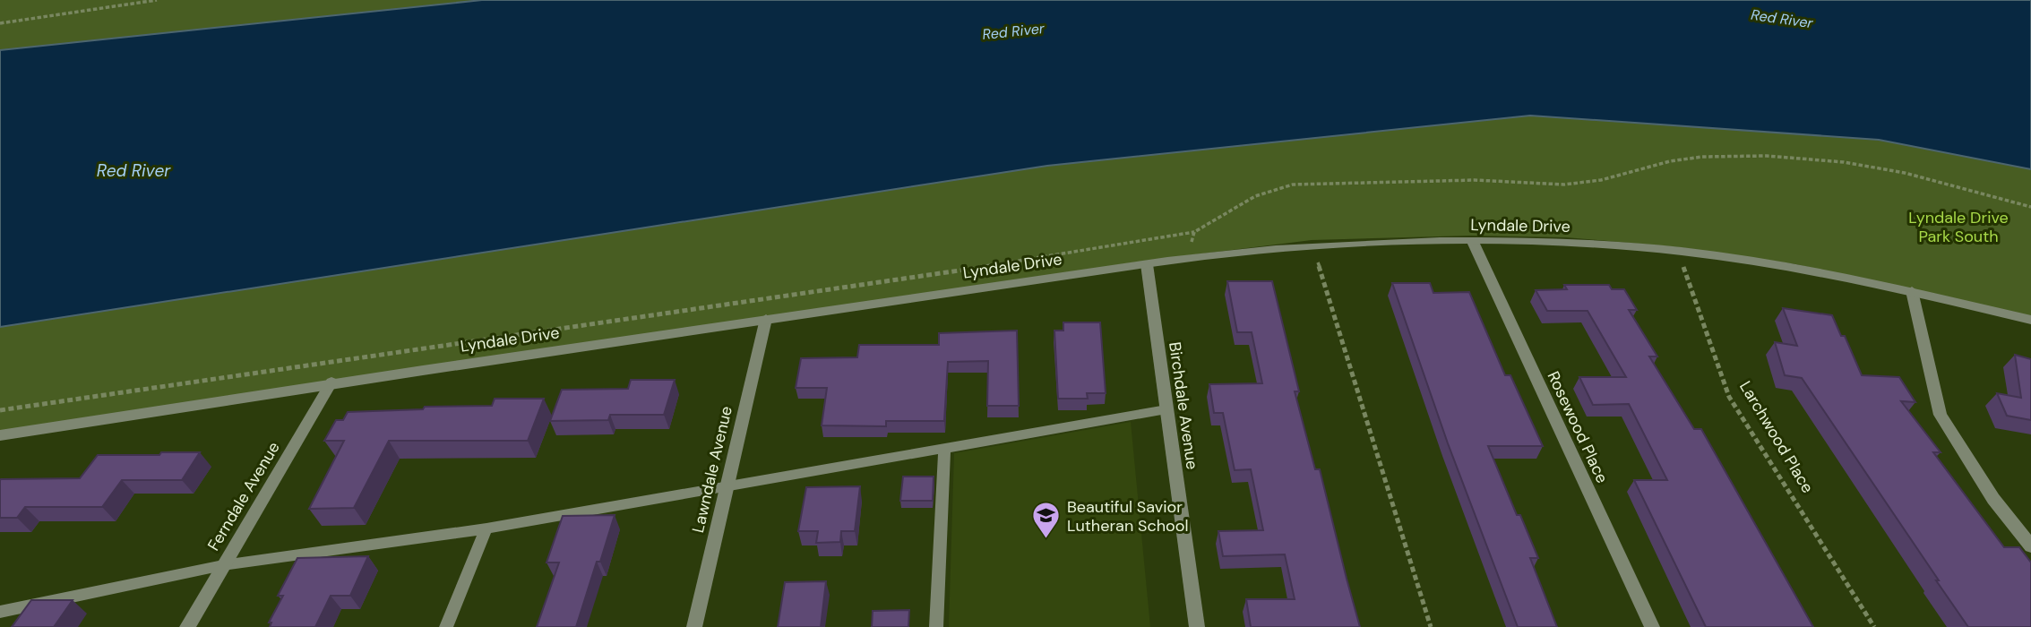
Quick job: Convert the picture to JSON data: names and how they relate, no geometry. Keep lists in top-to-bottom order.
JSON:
{
  "streets": {
    "street": [
      "Lyndale Drive",
      "Birchdale Avenue",
      "Rosewood Place",
      "Lawndale Avenue",
      "Ferndale Avenue"
    ],
    "path": ["Larchwood Place"]
  },
  "crossings": [
    ["Lyndale Drive", "Birchdale Avenue"],
    ["Lyndale Drive", "Rosewood Place"],
    ["Lyndale Drive", "Larchwood Place"],
    ["Lyndale Drive", "Lawndale Avenue"],
    ["Lyndale Drive", "Ferndale Avenue"]
  ],
  "water": ["Red River"],
  "parks": ["Lyndale Drive Park South"],
  "places": {
    "school or university": ["Beautiful Savior Lutheran School"]
  }
}
